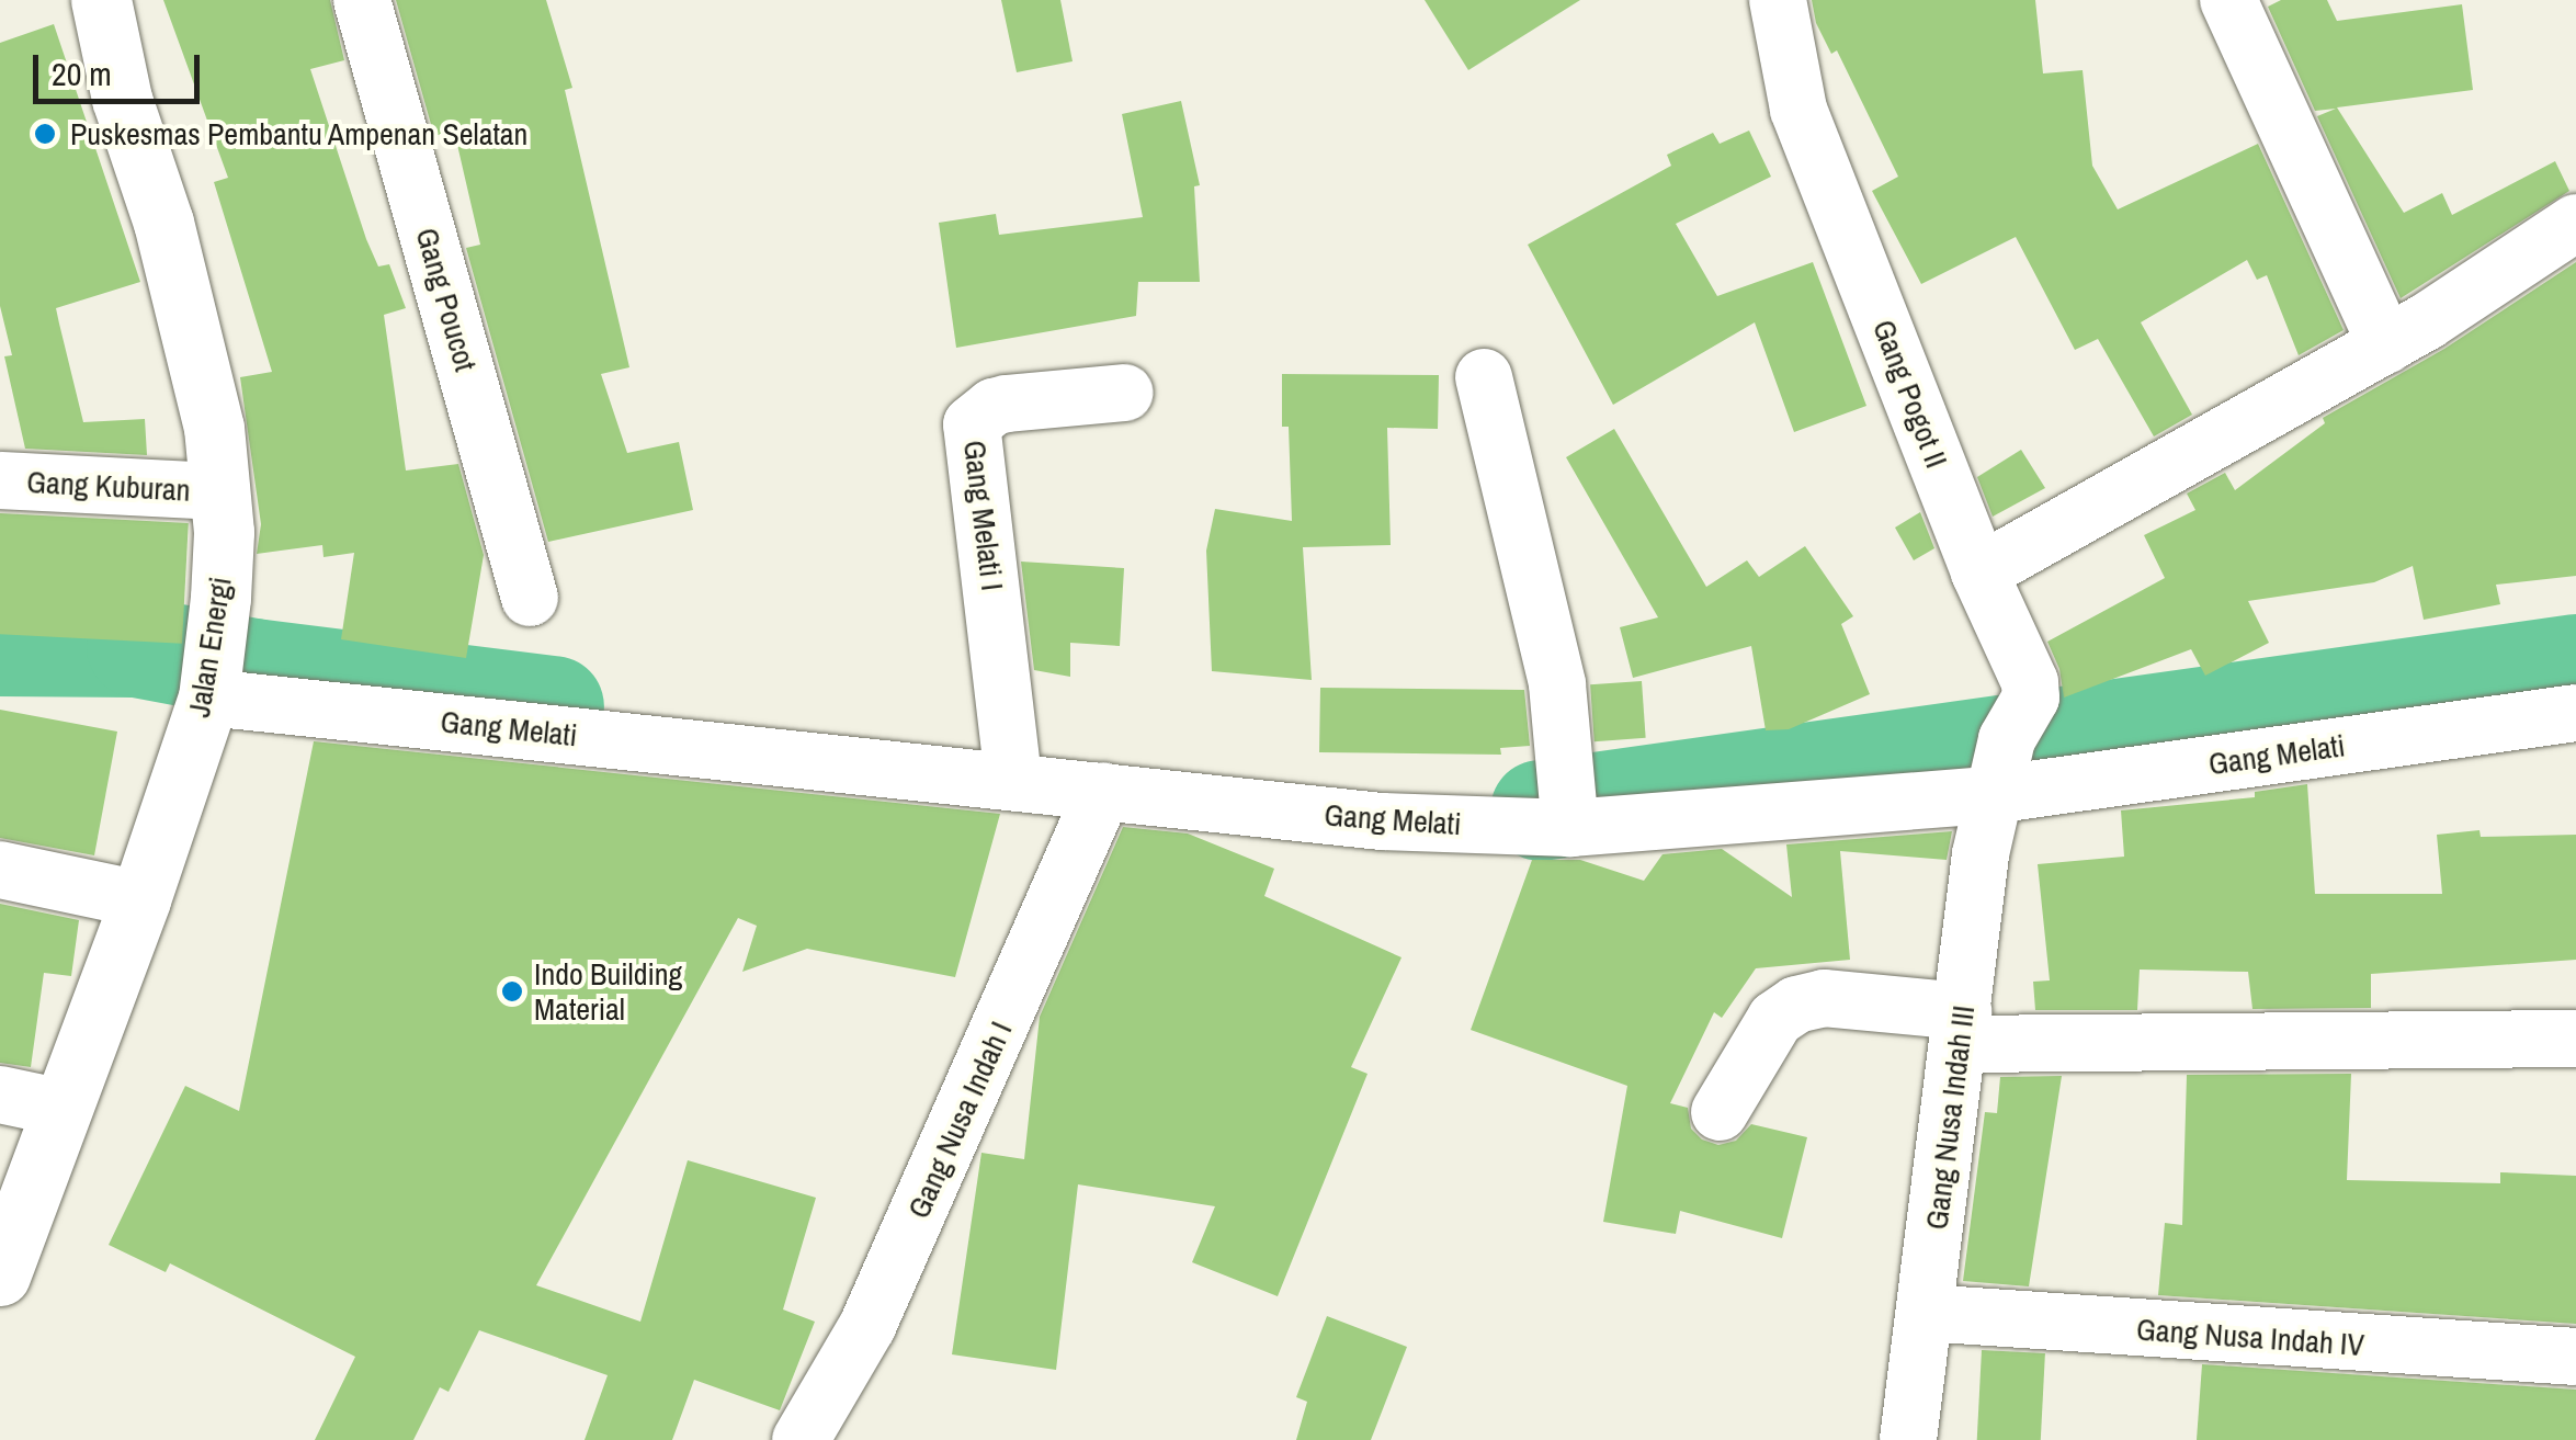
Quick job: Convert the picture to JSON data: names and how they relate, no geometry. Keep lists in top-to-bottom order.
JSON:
{
  "streets": {
    "highway": ["Jalan Energi"],
    "street": [
      "Gang Poucot",
      "Gang Pogot II",
      "Gang Kuburan",
      "Gang Melati I",
      "Gang Melati",
      "Gang Nusa Indah III",
      "Gang Nusa Indah I",
      "Gang Nusa Indah IV"
    ]
  },
  "crossings": [
    ["Gang Pogot II", "Gang Melati"],
    ["Gang Pogot II", "Gang Nusa Indah III"],
    ["Gang Kuburan", "Jalan Energi"],
    ["Gang Melati I", "Gang Melati"],
    ["Jalan Energi", "Gang Melati"],
    ["Gang Melati", "Gang Nusa Indah III"],
    ["Gang Melati", "Gang Nusa Indah I"],
    ["Gang Nusa Indah III", "Gang Nusa Indah IV"]
  ],
  "places": ["Puskesmas Pembantu Ampenan Selatan", "Indo Building Material"],
  "scale_bar": "20 m"
}
